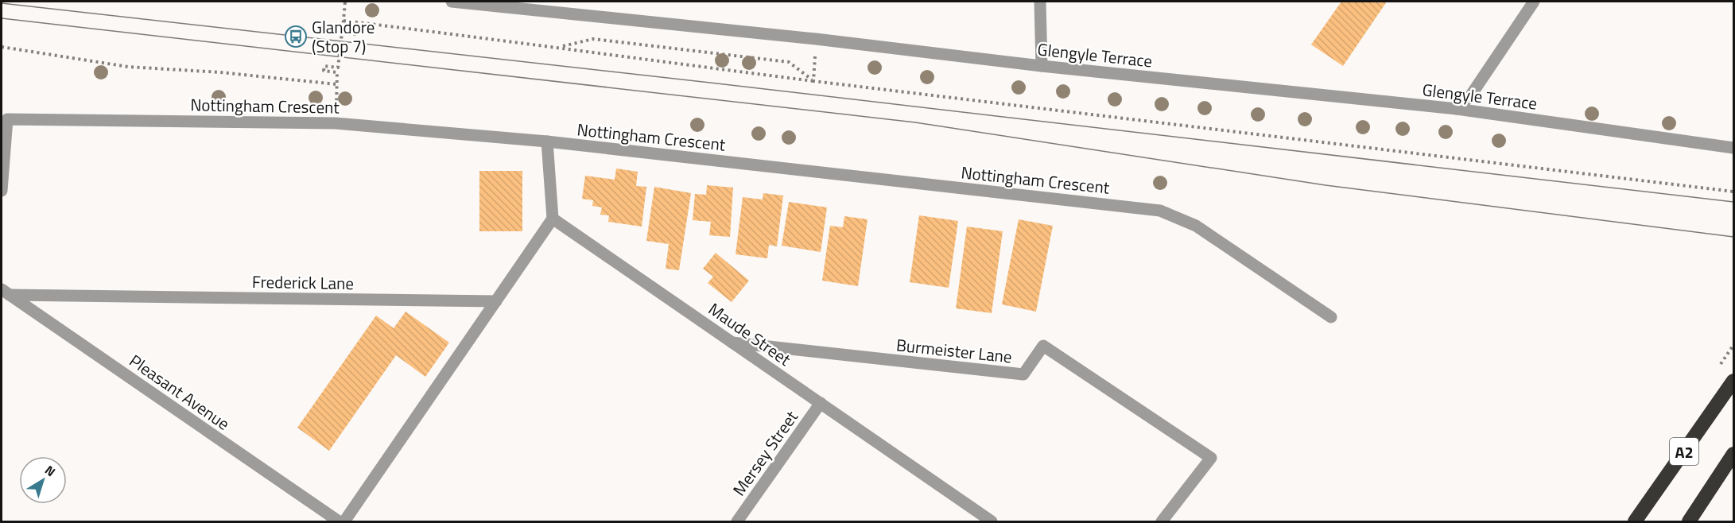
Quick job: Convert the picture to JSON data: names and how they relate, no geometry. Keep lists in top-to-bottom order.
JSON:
{
  "streets": {
    "highway": ["A2"],
    "street": [
      "Glengyle Terrace",
      "Nottingham Crescent",
      "Frederick Lane",
      "Maude Street",
      "Burmeister Lane",
      "Pleasant Avenue",
      "Mersey Street"
    ]
  },
  "crossings": [
    ["Frederick Lane", "Pleasant Avenue"],
    ["Maude Street", "Burmeister Lane"],
    ["Maude Street", "Mersey Street"]
  ],
  "places": {
    "bus stop": ["Glandore (Stop 7)"]
  },
  "north": "top right"
}
